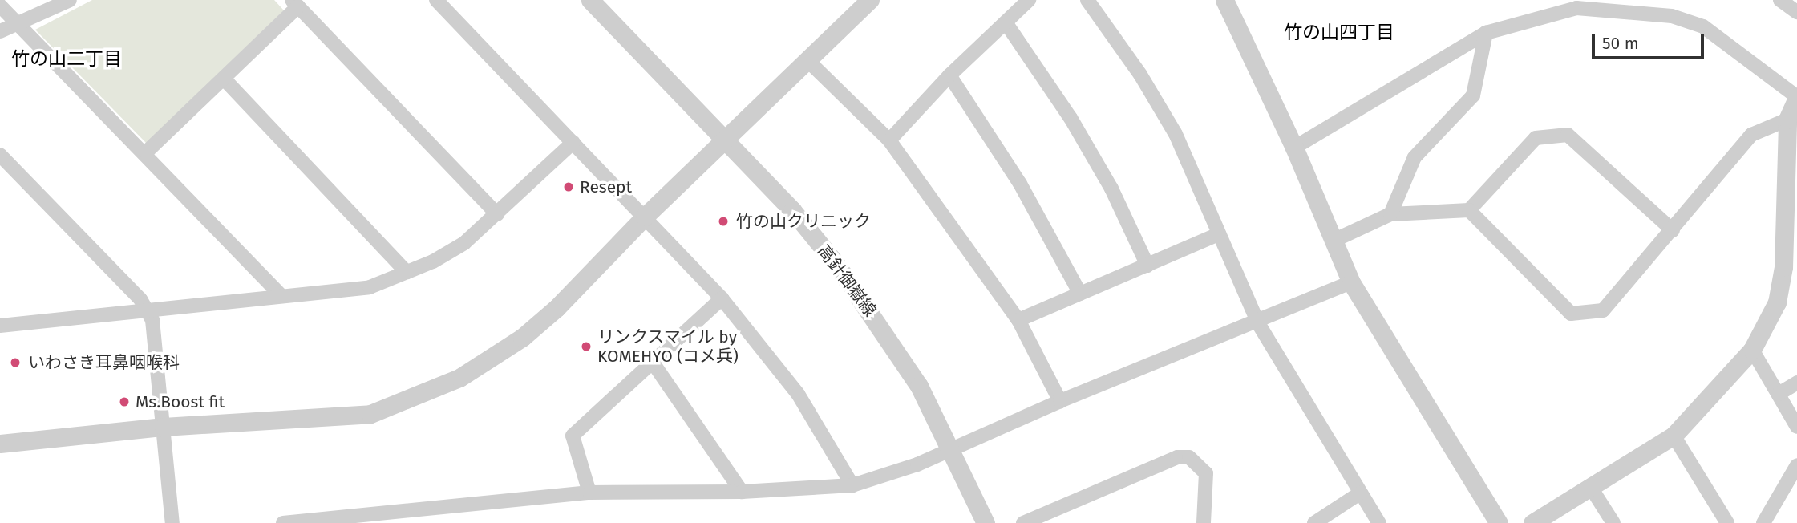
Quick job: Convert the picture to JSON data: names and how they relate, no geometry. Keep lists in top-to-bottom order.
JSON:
{
  "streets": {
    "street": ["高針御嶽線"]
  },
  "districts": ["竹の山四丁目", "竹の山二丁目"],
  "places": [
    "Resept",
    "竹の山クリニック",
    "リンクスマイル by KOMEHYO (コメ兵)",
    "いわさき耳鼻咽喉科",
    "Ms.Boost fit"
  ],
  "scale_bar": "50 m"
}
